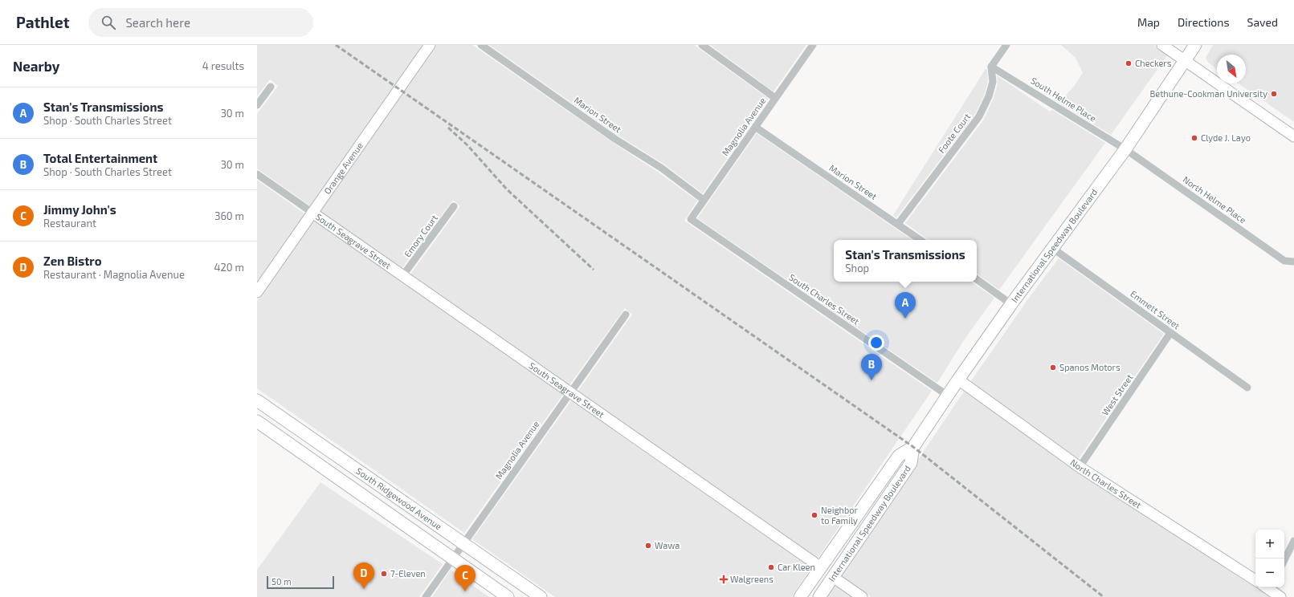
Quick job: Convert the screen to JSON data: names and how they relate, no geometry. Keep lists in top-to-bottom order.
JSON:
{
  "streets": {
    "main road": ["International Speedway Boulevard", "South Ridgewood Avenue"],
    "street": [
      "South Helme Place",
      "Marion Street",
      "Magnolia Avenue",
      "Foote Court",
      "Orange Avenue",
      "North Helme Place",
      "Emory Court",
      "South Seagrave Street",
      "South Charles Street",
      "Emmett Street",
      "West Street",
      "North Charles Street"
    ]
  },
  "crossings": [
    ["South Helme Place", "Foote Court"],
    ["South Helme Place", "North Helme Place"],
    ["South Helme Place", "International Speedway Boulevard"],
    ["Marion Street", "Magnolia Avenue"],
    ["Marion Street", "Foote Court"],
    ["Magnolia Avenue", "South Seagrave Street"],
    ["Magnolia Avenue", "South Charles Street"],
    ["Magnolia Avenue", "South Ridgewood Avenue"],
    ["Orange Avenue", "South Seagrave Street"],
    ["North Helme Place", "International Speedway Boulevard"],
    ["Emory Court", "South Seagrave Street"],
    ["South Seagrave Street", "International Speedway Boulevard"],
    ["International Speedway Boulevard", "South Charles Street"],
    ["International Speedway Boulevard", "Emmett Street"],
    ["International Speedway Boulevard", "North Charles Street"],
    ["Emmett Street", "West Street"],
    ["West Street", "North Charles Street"]
  ],
  "places": {
    "other": [
      "Checkers",
      "Bethune-Cookman University",
      "Clyde J. Layo",
      "Spanos Motors",
      "Neighbor to Family",
      "Wawa",
      "Car Kleen",
      "7-Eleven"
    ],
    "health": ["Walgreens"]
  },
  "scale_bar": "50 m",
  "north": "bottom right",
  "page": {
    "header": "Pathlet",
    "search": "Search here",
    "nav": ["Map", "Directions", "Saved"],
    "heading": ["Nearby", "4 results"],
    "list": [
      {
        "mark": "A",
        "name": "Stan's Transmissions",
        "note": "Shop · South Charles Street",
        "value": "30 m"
      },
      {
        "mark": "B",
        "name": "Total Entertainment",
        "note": "Shop · South Charles Street",
        "value": "30 m"
      },
      {
        "mark": "C",
        "name": "Jimmy John's",
        "note": "Restaurant",
        "value": "360 m"
      },
      {
        "mark": "D",
        "name": "Zen Bistro",
        "note": "Restaurant · Magnolia Avenue",
        "value": "420 m"
      }
    ],
    "popup": ["Stan's Transmissions", "Shop"],
    "pins": [
      "A",
      "B",
      "D",
      "C"
    ],
    "map_buttons": ["+", "−"],
    "scale": "50 m"
  }
}
